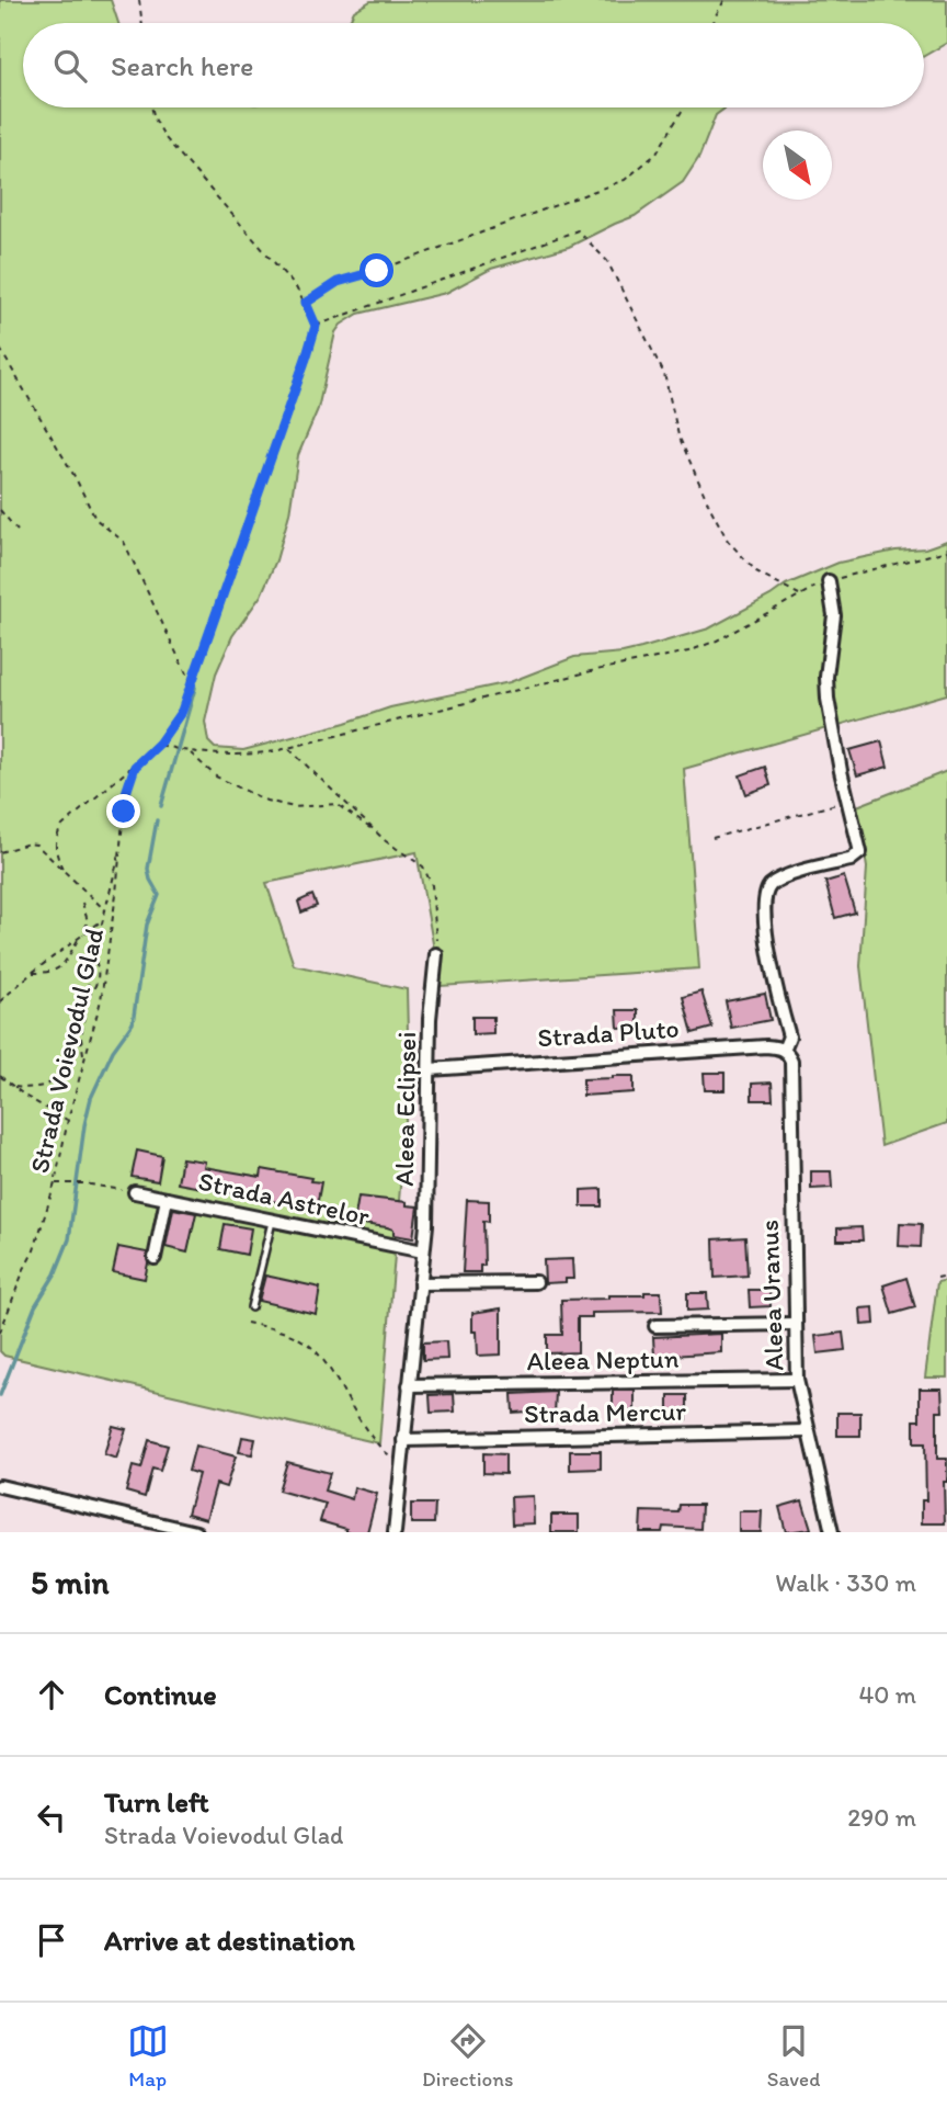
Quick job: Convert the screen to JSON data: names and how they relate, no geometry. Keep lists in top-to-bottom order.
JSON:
{
  "streets": {
    "street": [
      "Strada Pluto",
      "Aleea Eclipsei",
      "Strada Astrelor",
      "Aleea Uranus",
      "Aleea Neptun",
      "Strada Mercur"
    ],
    "path": ["Strada Voievodul Glad"]
  },
  "crossings": [
    ["Strada Pluto", "Aleea Eclipsei"],
    ["Strada Pluto", "Aleea Uranus"],
    ["Aleea Eclipsei", "Strada Astrelor"],
    ["Aleea Eclipsei", "Aleea Neptun"],
    ["Aleea Eclipsei", "Strada Mercur"],
    ["Aleea Uranus", "Aleea Neptun"],
    ["Aleea Uranus", "Strada Mercur"]
  ],
  "north": "bottom right",
  "page": {
    "search": "Search here",
    "heading": ["5 min", "Walk · 330 m"],
    "list": [
      ["Continue", "40 m"],
      ["Turn left", "Strada Voievodul Glad", "290 m"],
      "Arrive at destination"
    ],
    "nav": ["Map", "Directions", "Saved"]
  }
}
